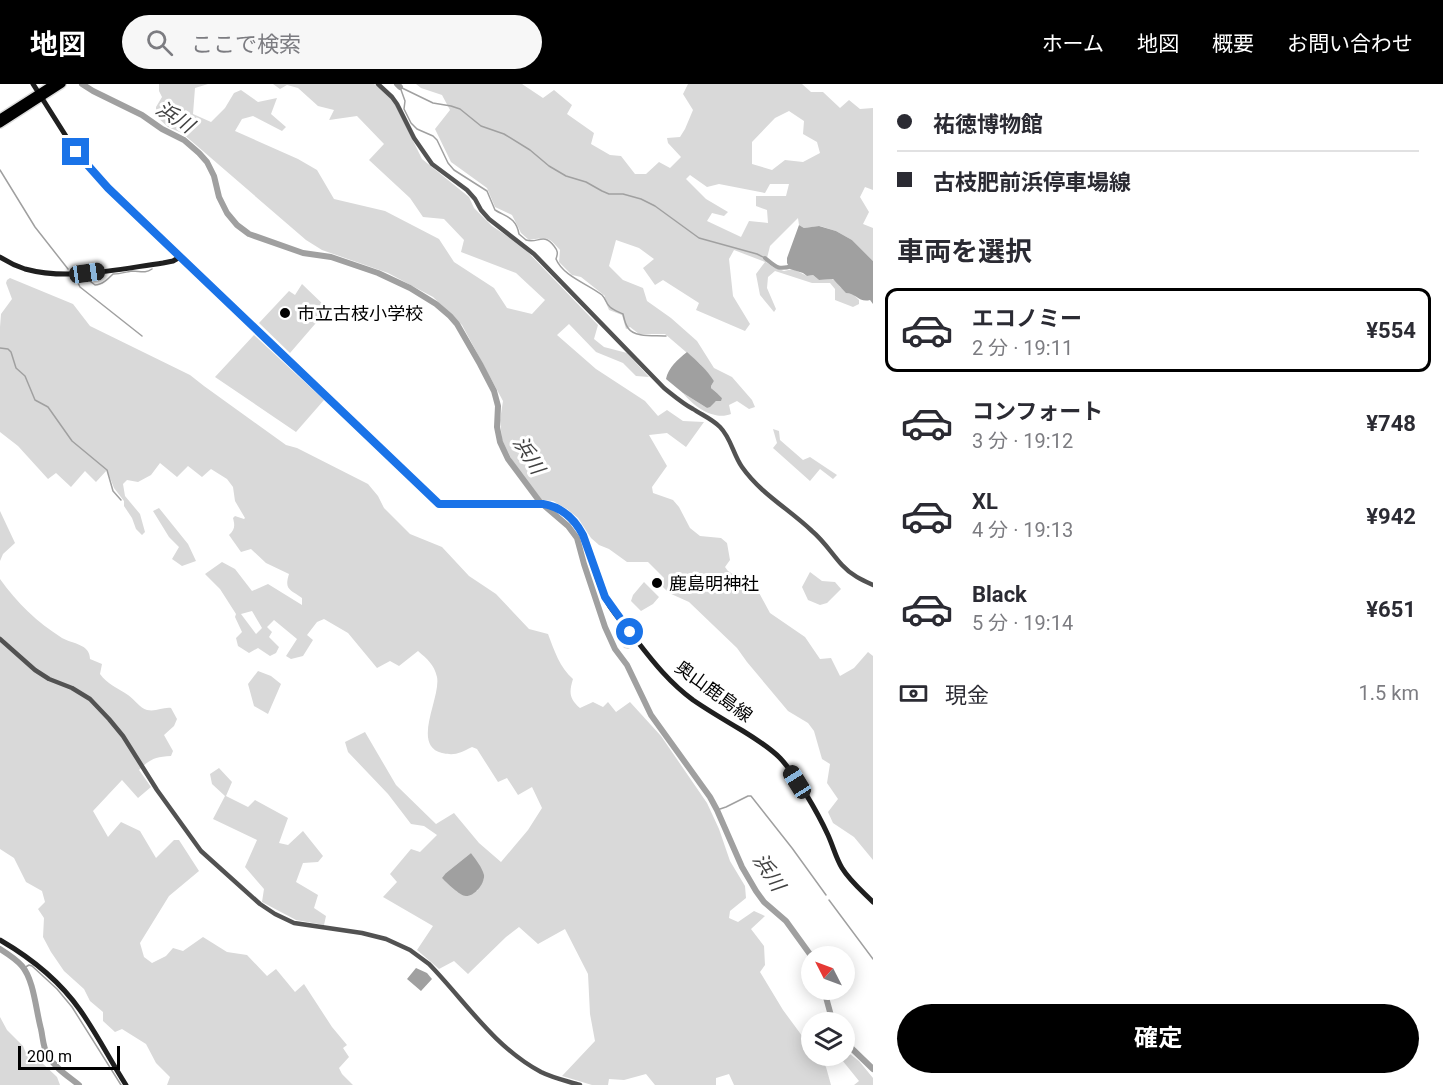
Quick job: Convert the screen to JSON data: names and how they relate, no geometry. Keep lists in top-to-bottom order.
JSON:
{
  "streets": {
    "main road": ["奥山鹿島線"]
  },
  "water": ["浜川"],
  "places": ["市立古枝小学校", "鹿島明神社"],
  "scale_bar": "200 m",
  "north": "top left",
  "page": {
    "header": "地図",
    "search": "ここで検索",
    "nav": [
      "ホーム",
      "地図",
      "概要",
      "お問い合わせ"
    ],
    "banner": ["祐徳博物館", "古枝肥前浜停車場線"],
    "heading": "車両を選択",
    "list": [
      {
        "name": "エコノミー",
        "note": "2 分 · 19:11",
        "value": "¥554"
      },
      {
        "name": "コンフォート",
        "note": "3 分 · 19:12",
        "value": "¥748"
      },
      {
        "name": "XL",
        "note": "4 分 · 19:13",
        "value": "¥942"
      },
      {
        "name": "Black",
        "note": "5 分 · 19:14",
        "value": "¥651"
      }
    ],
    "pay": ["現金", "1.5 km"],
    "buttons": "確定",
    "scale": "200 m"
  }
}
